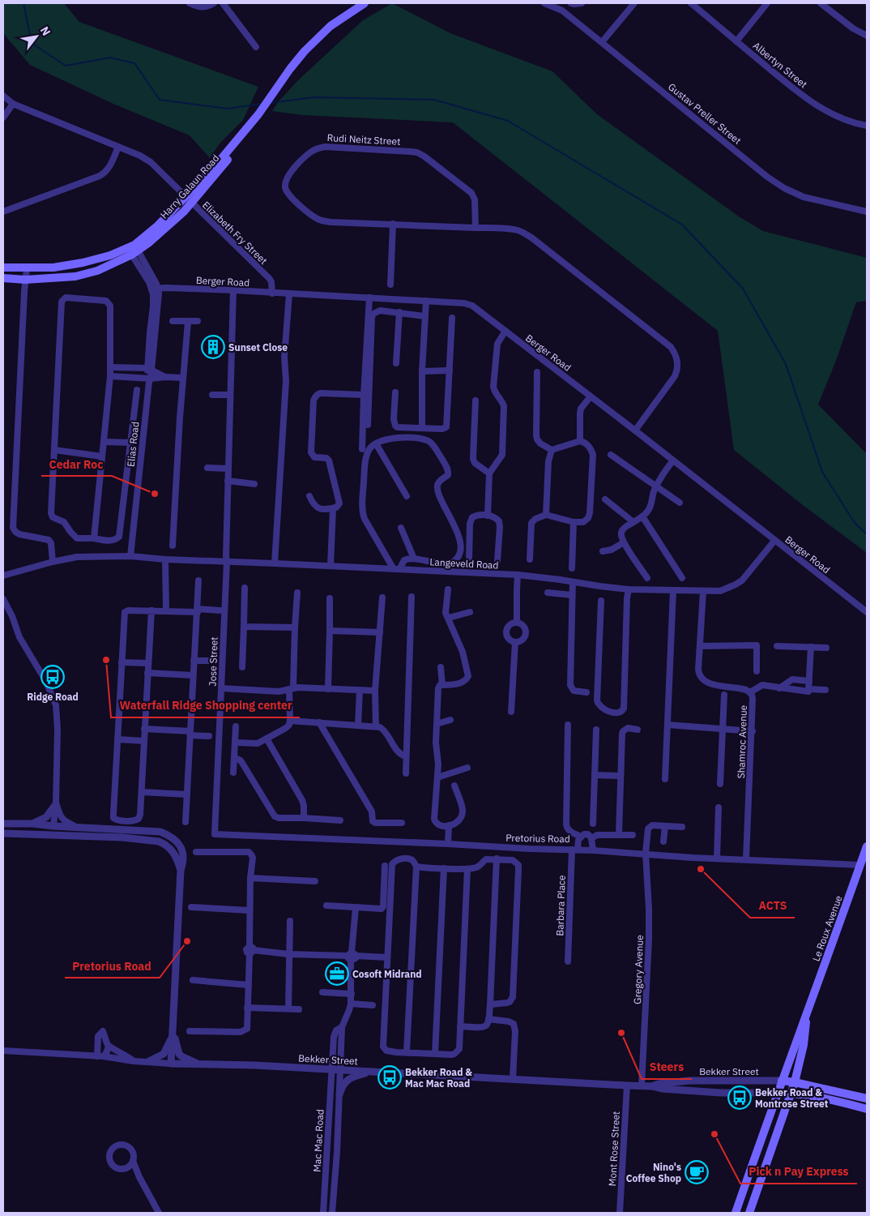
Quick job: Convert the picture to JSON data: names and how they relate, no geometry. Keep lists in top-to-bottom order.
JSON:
{
  "streets": {
    "main road": ["Harry Galaun Road", "Le Roux Avenue"],
    "street": [
      "Albertyn Street",
      "Gustav Preller Street",
      "Rudi Neitz Street",
      "Elizabeth Fry Street",
      "Berger Road",
      "Elias Road",
      "Langeveld Road",
      "Jose Street",
      "Shamroc Avenue",
      "Pretorius Road",
      "Barbara Place",
      "Gregory Avenue",
      "Bekker Street",
      "Mac Mac Road",
      "Mont Rose Street"
    ]
  },
  "crossings": [
    ["Rudi Neitz Street", "Berger Road"],
    ["Harry Galaun Road", "Elizabeth Fry Street"],
    ["Elizabeth Fry Street", "Berger Road"],
    ["Berger Road", "Elias Road"],
    ["Berger Road", "Langeveld Road"],
    ["Berger Road", "Jose Street"],
    ["Elias Road", "Langeveld Road"],
    ["Langeveld Road", "Jose Street"],
    ["Langeveld Road", "Shamroc Avenue"],
    ["Jose Street", "Pretorius Road"],
    ["Shamroc Avenue", "Pretorius Road"],
    ["Pretorius Road", "Barbara Place"],
    ["Pretorius Road", "Le Roux Avenue"],
    ["Pretorius Road", "Gregory Avenue"],
    ["Le Roux Avenue", "Bekker Street"],
    ["Gregory Avenue", "Bekker Street"],
    ["Bekker Street", "Mac Mac Road"],
    ["Bekker Street", "Mont Rose Street"]
  ],
  "places": {
    "building": ["Sunset Close"],
    "other": [
      "Cedar Roc",
      "Waterfall Ridge Shopping center",
      "ACTS",
      "Pretorius Road",
      "Steers",
      "Pick n Pay Express"
    ],
    "bus stop": ["Ridge Road", "Bekker Road & Mac Mac Road", "Bekker Road & Montrose Street"],
    "office": ["Cosoft Midrand"],
    "cafe": ["Nino's Coffee Shop"]
  },
  "north": "top right"
}
